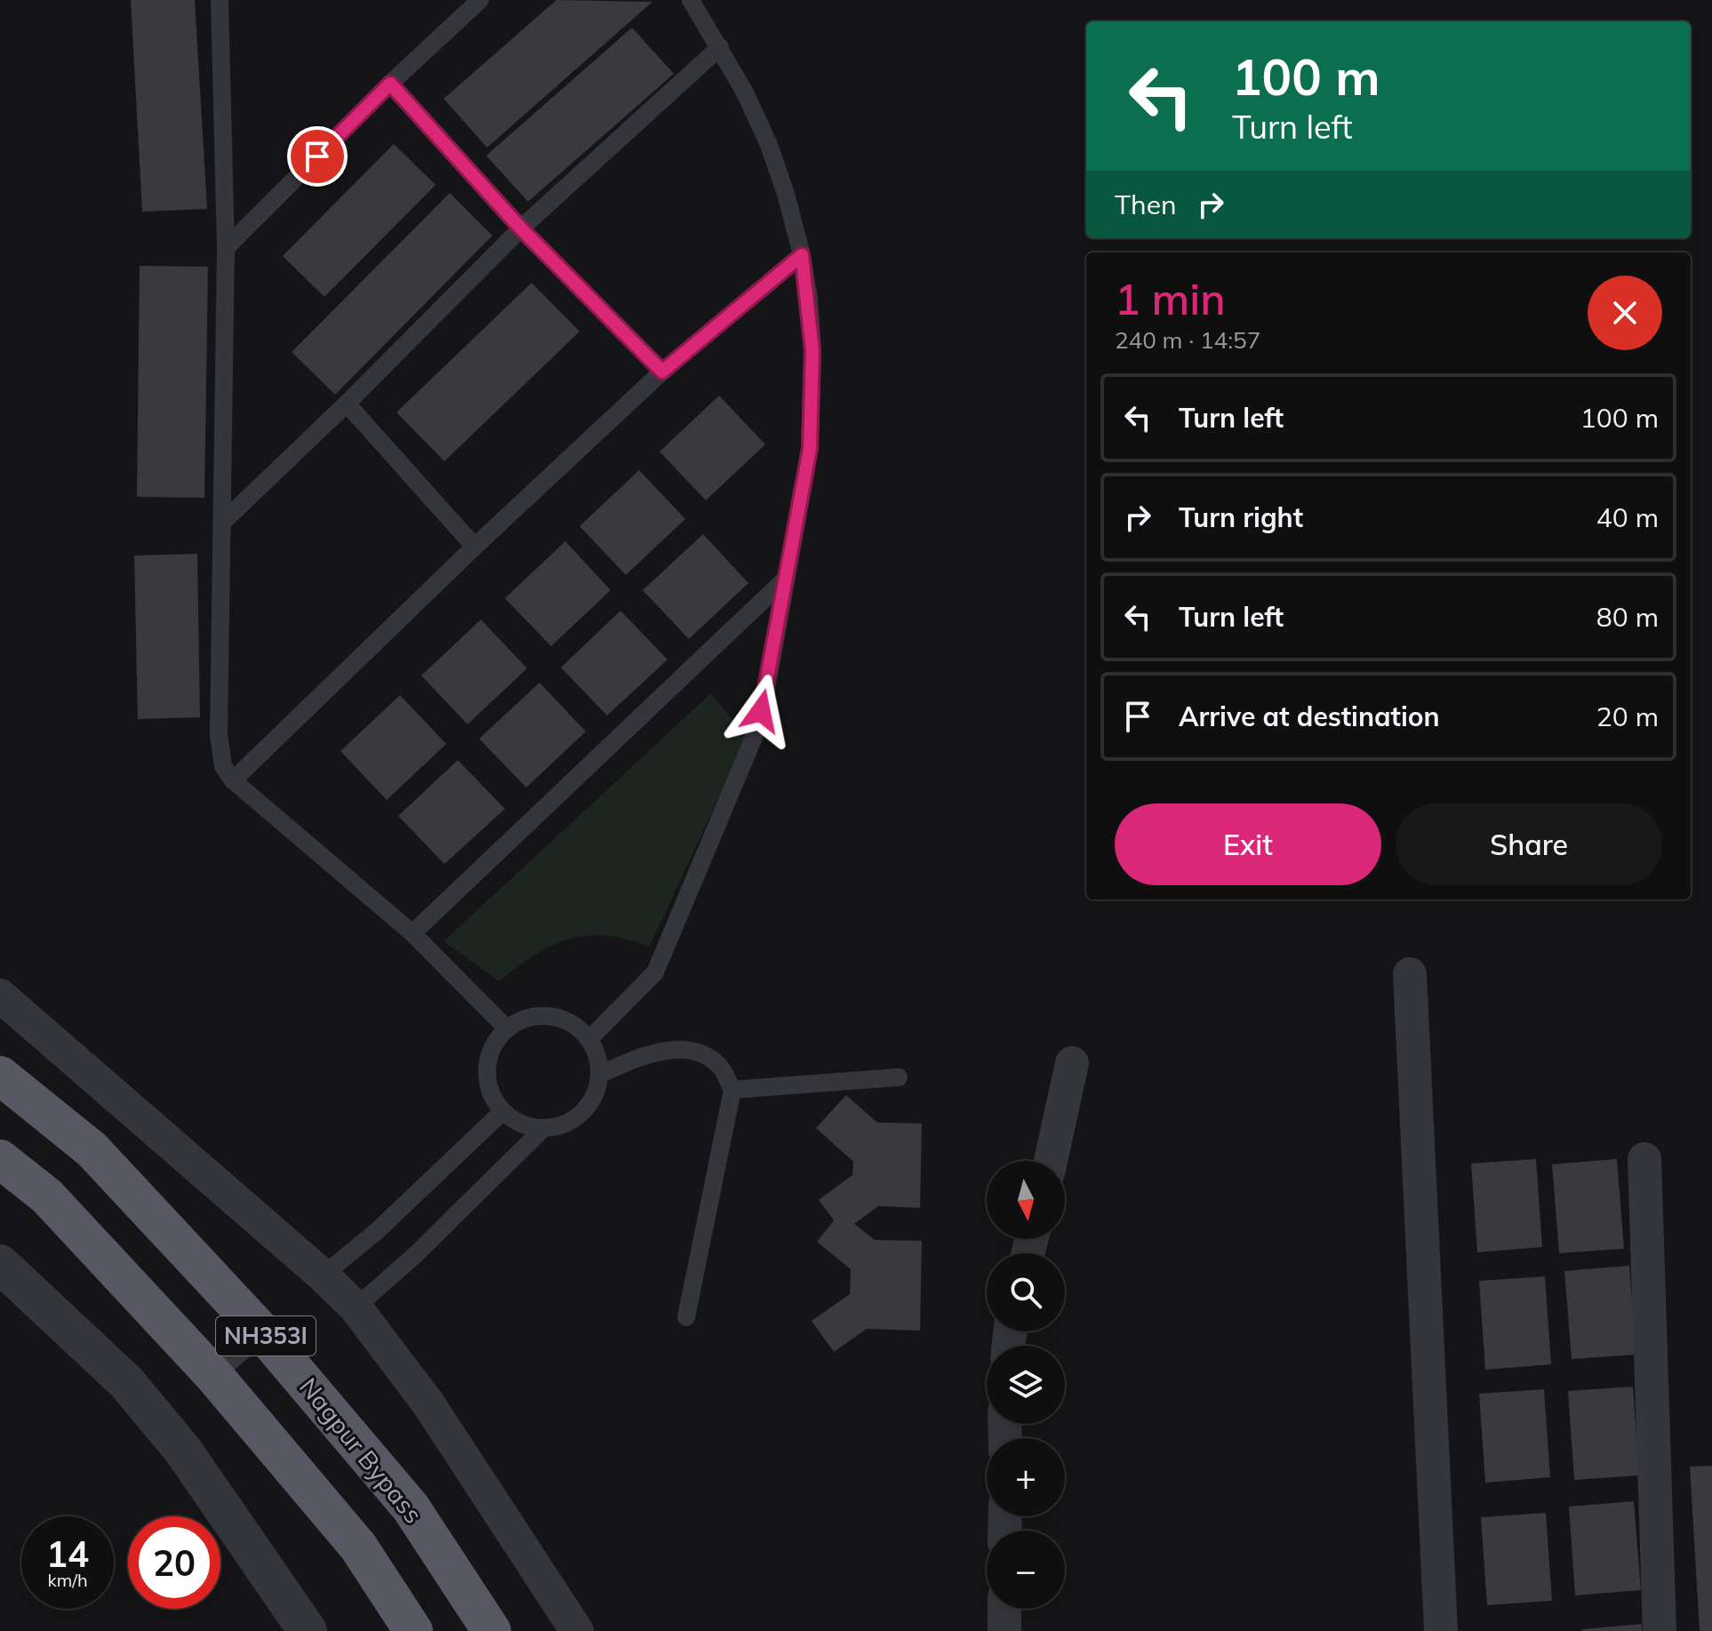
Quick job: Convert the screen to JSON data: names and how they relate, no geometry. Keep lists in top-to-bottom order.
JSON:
{
  "streets": {
    "highway": ["NH353I", "Nagpur Bypass"]
  },
  "north": "bottom",
  "page": {
    "turn": ["100 m", "Turn left"],
    "then": "Then",
    "heading": ["1 min", "240 m · 14:57"],
    "list": [
      {
        "name": "Turn left",
        "value": "100 m"
      },
      {
        "name": "Turn right",
        "value": "40 m"
      },
      {
        "name": "Turn left",
        "value": "80 m"
      },
      {
        "name": "Arrive at destination",
        "value": "20 m"
      }
    ],
    "buttons": ["Exit", "Share"],
    "map_buttons": ["+", "−"],
    "speed": "14 km/h",
    "limit": "20"
  }
}
